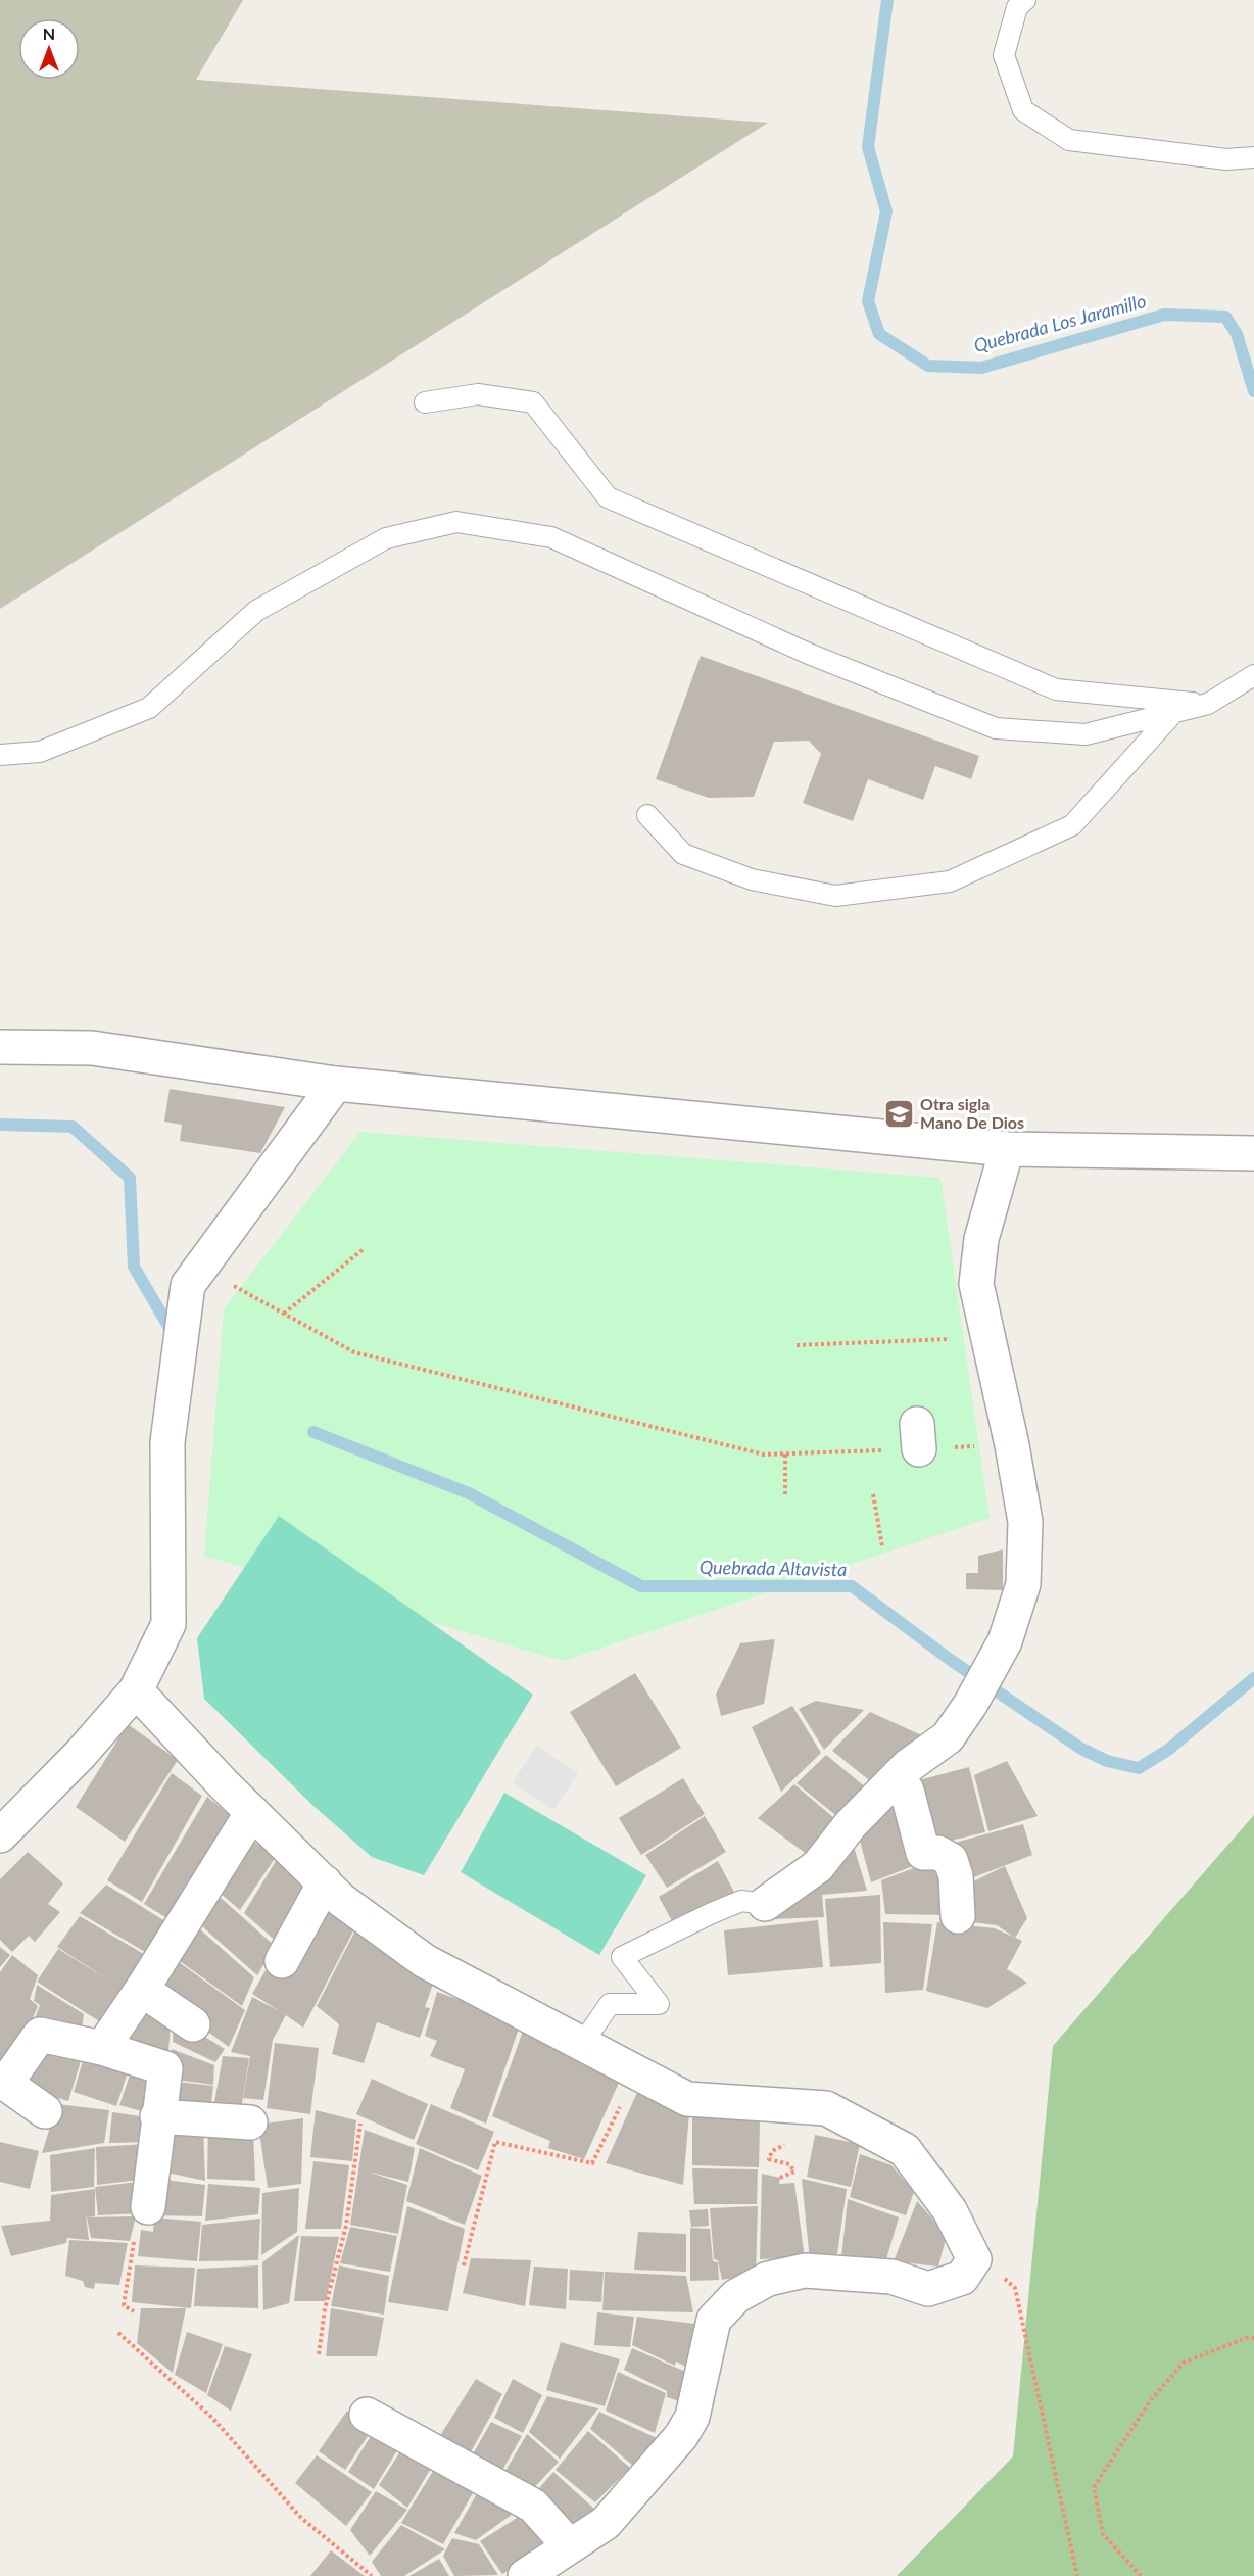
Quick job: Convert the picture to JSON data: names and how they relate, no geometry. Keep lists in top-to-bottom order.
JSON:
{
  "water": ["Quebrada Los Jaramillo", "Quebrada Altavista"],
  "places": {
    "school or university": ["Otra sigla Mano De Dios"]
  },
  "north": "top"
}
